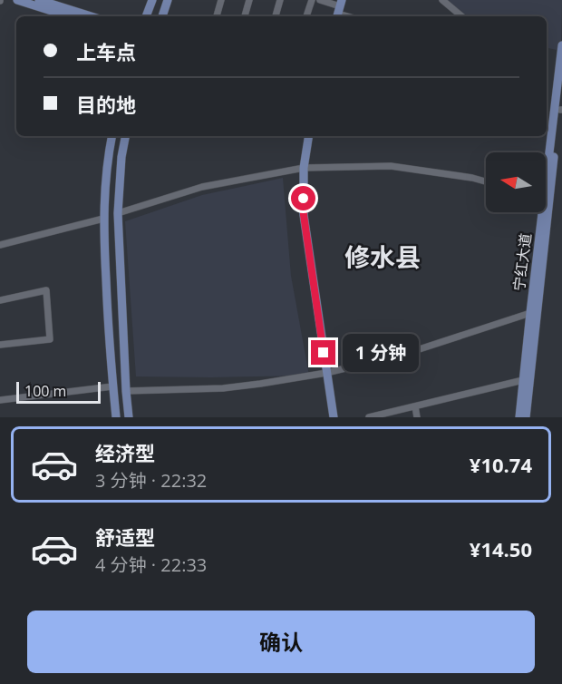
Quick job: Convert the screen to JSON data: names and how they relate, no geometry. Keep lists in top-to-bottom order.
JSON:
{
  "streets": {
    "main road": ["宁红大道"]
  },
  "districts": ["修水县"],
  "scale_bar": "100 m",
  "north": "left",
  "page": {
    "banner": ["上车点", "目的地"],
    "bubble": "1 分钟",
    "scale": "100 m",
    "list": [
      {
        "name": "经济型",
        "note": "3 分钟 · 22:32",
        "value": "¥10.74"
      },
      {
        "name": "舒适型",
        "note": "4 分钟 · 22:33",
        "value": "¥14.50"
      }
    ],
    "buttons": "确认"
  }
}
